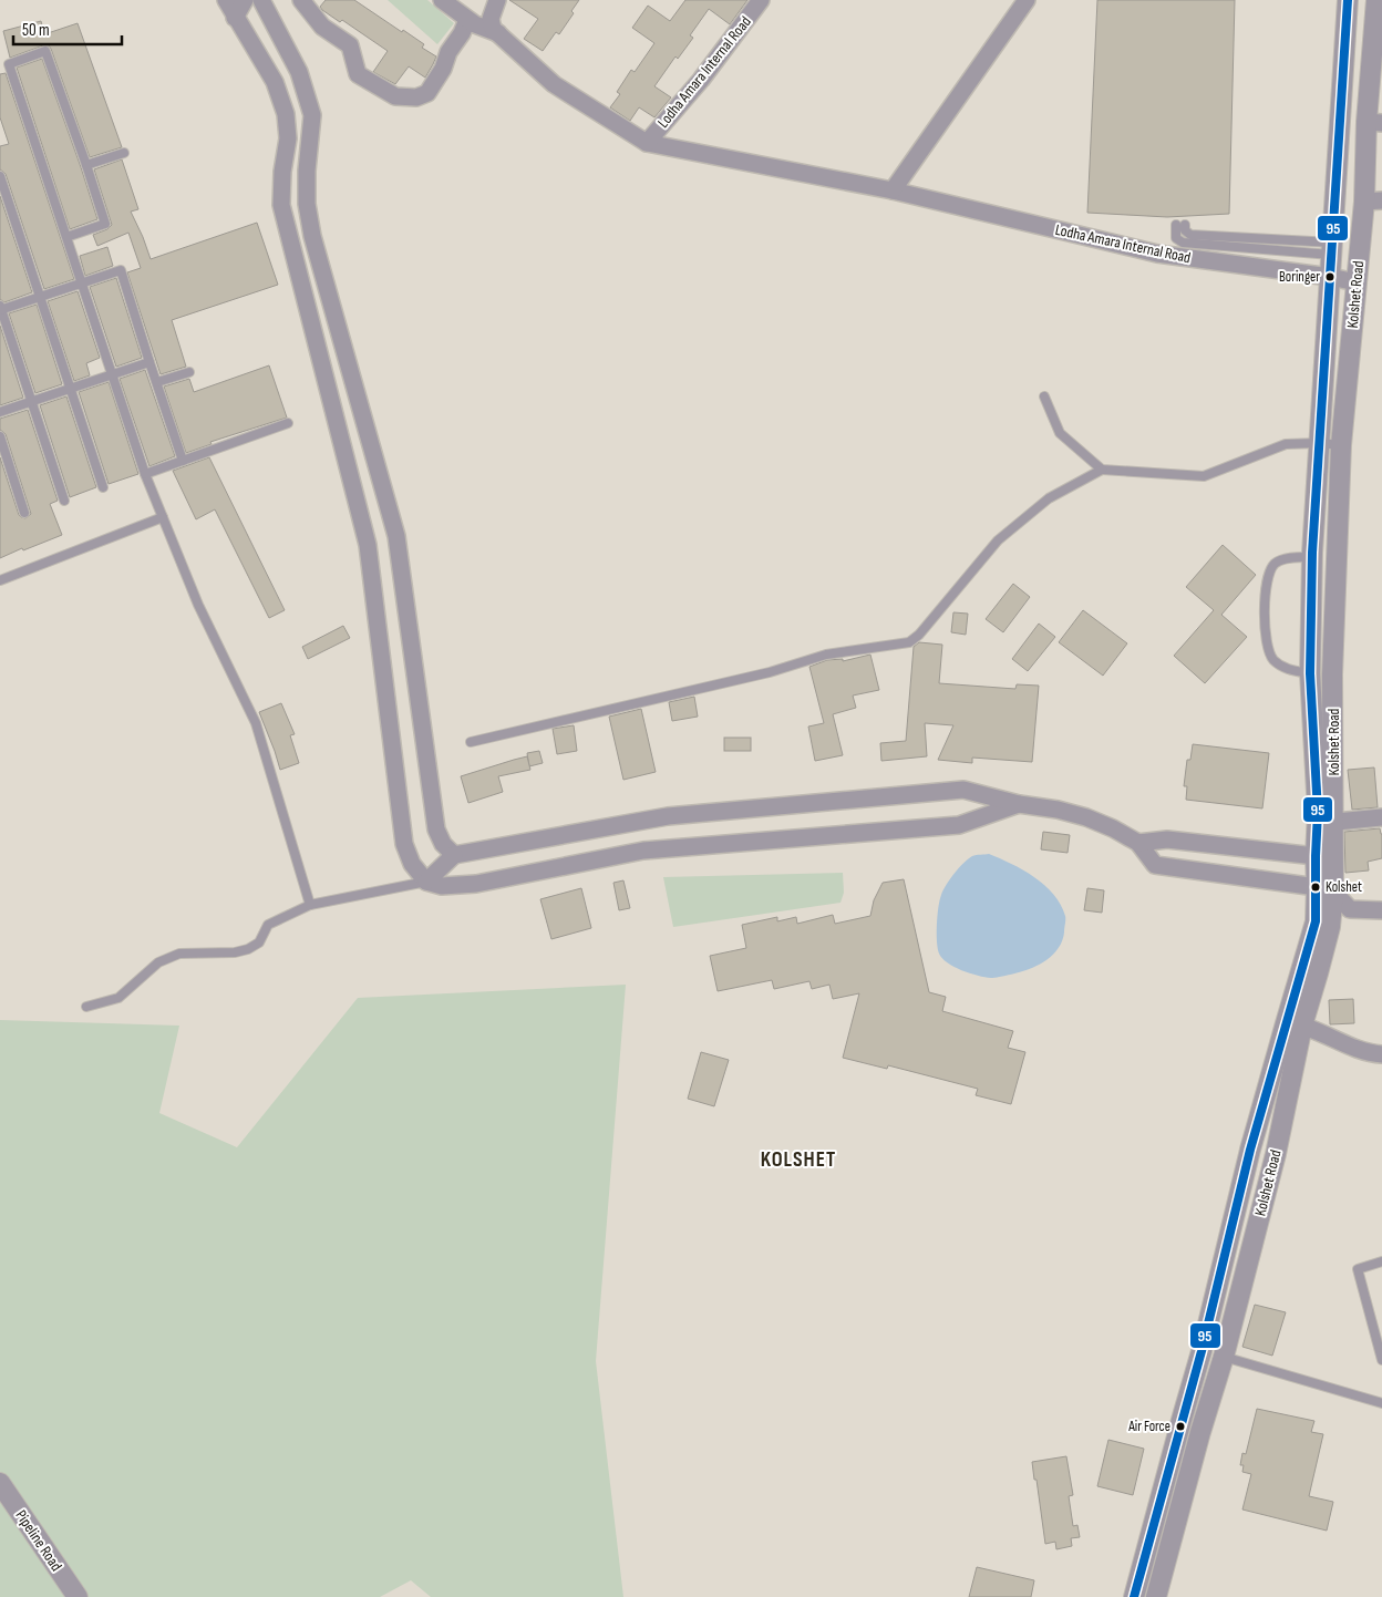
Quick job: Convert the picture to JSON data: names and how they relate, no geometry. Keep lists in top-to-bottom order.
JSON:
{
  "streets": {
    "street": ["Lodha Amara Internal Road", "Kolshet Road", "Pipeline Road"]
  },
  "crossings": [
    ["Lodha Amara Internal Road", "Kolshet Road"]
  ],
  "districts": ["KOLSHET"],
  "places": ["Boringer", "Kolshet", "Air Force"],
  "lines": ["transit line 95"],
  "scale_bar": "50 m"
}
